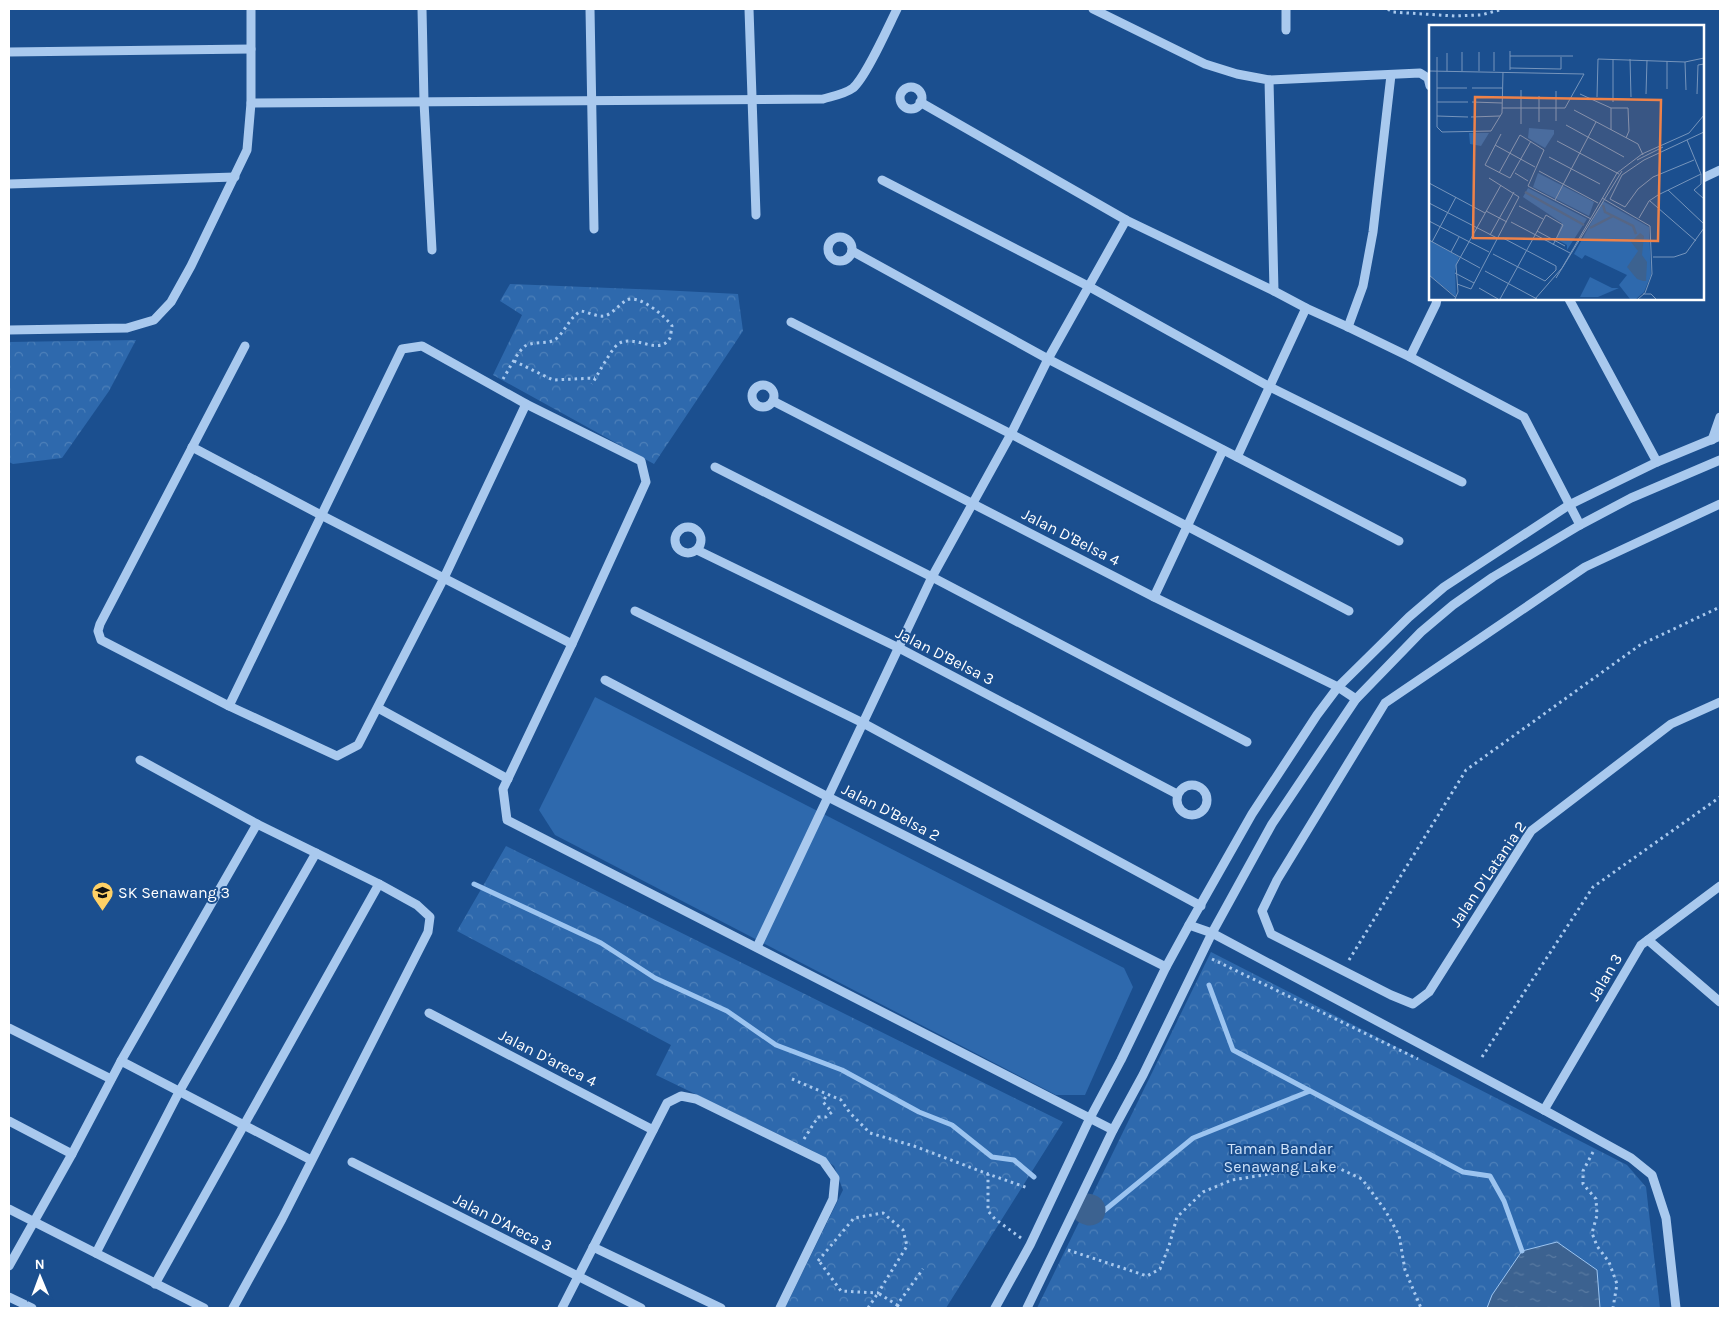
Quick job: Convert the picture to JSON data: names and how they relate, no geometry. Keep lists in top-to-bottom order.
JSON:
{
  "streets": {
    "street": [
      "Jalan D'Belsa 4",
      "Jalan D'Belsa 3",
      "Jalan D'Belsa 2",
      "Jalan D’Latania 2",
      "Jalan 3",
      "Jalan D'areca 4",
      "Jalan D'Areca 3"
    ]
  },
  "parks": ["Taman Bandar Senawang Lake"],
  "places": {
    "school or university": ["SK Senawang 3"]
  },
  "north": "top"
}
